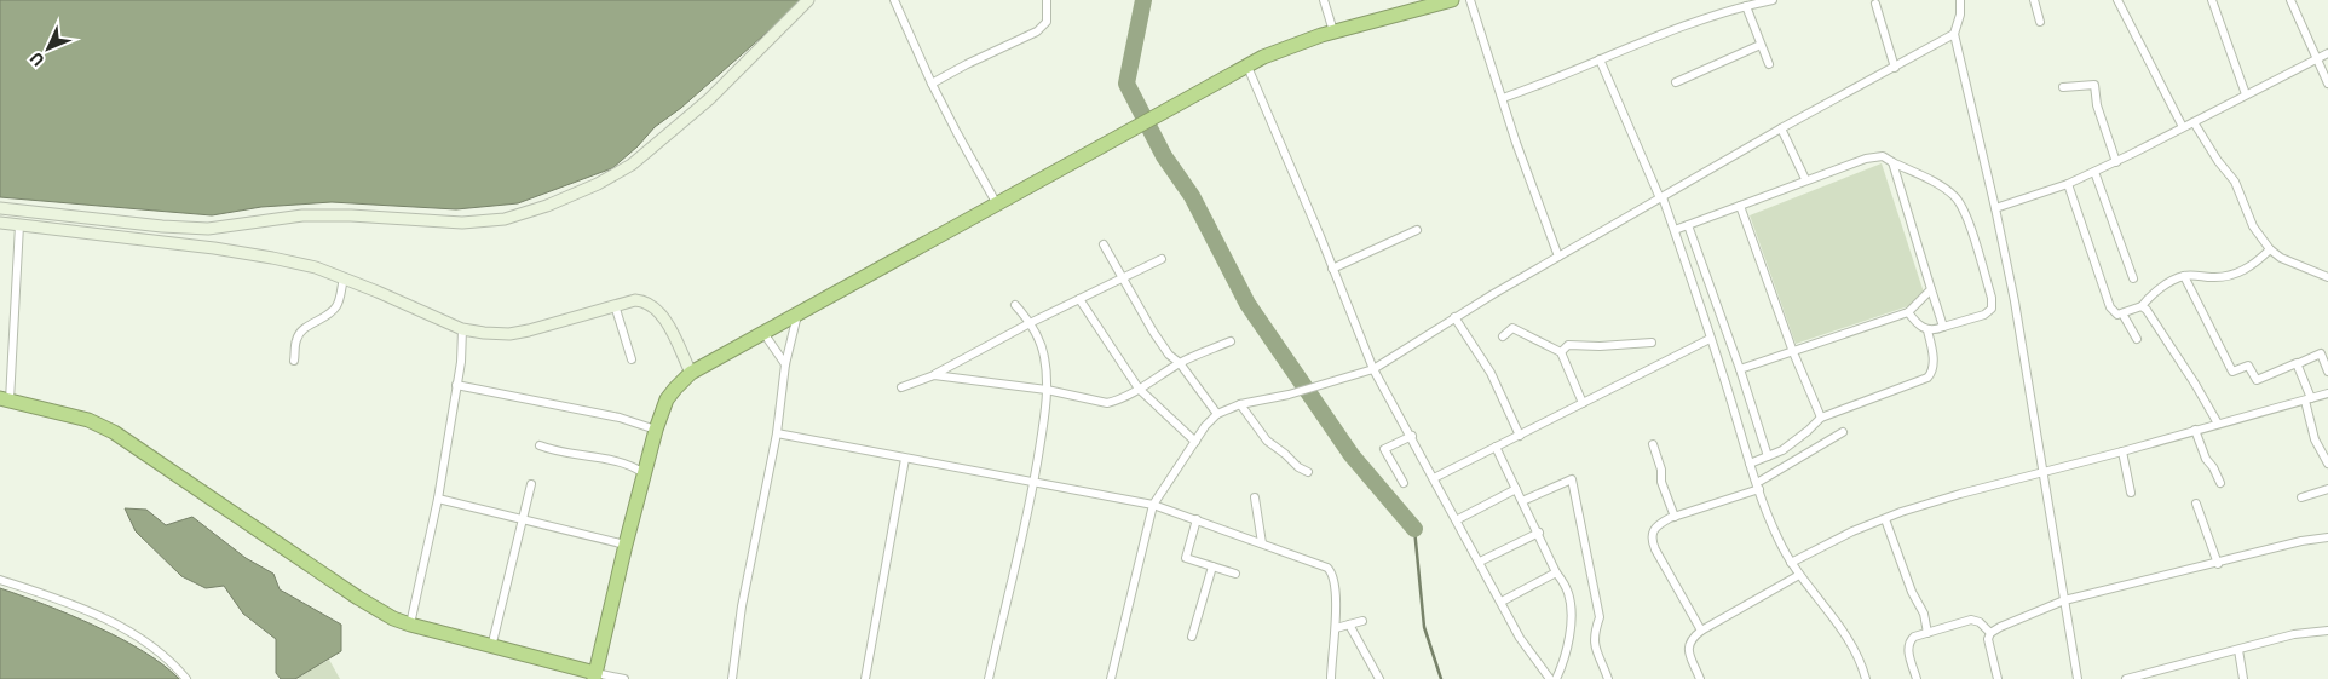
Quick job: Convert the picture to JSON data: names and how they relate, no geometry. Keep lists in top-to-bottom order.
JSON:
{
  "north": "bottom left"
}
